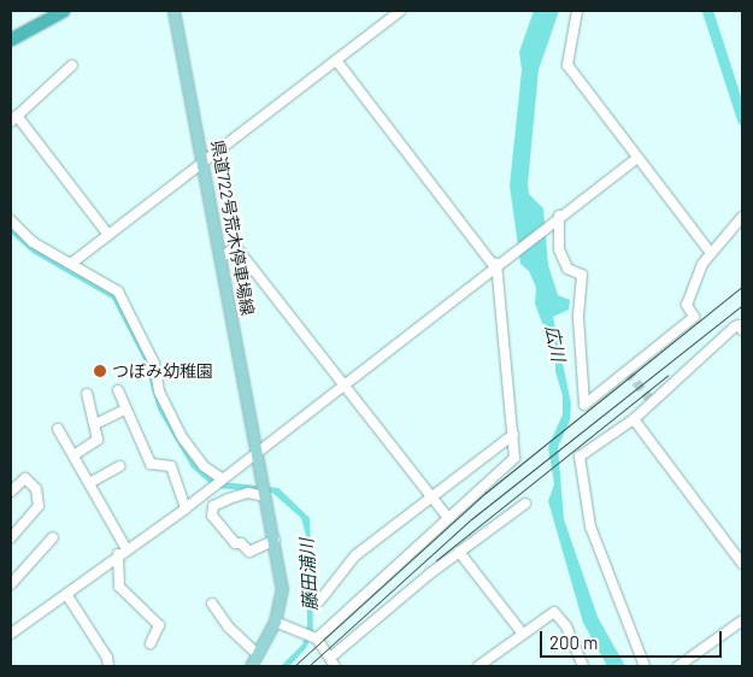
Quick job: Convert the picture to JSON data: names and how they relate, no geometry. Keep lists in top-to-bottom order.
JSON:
{
  "streets": {
    "main road": ["県道722号荒木停車場線"]
  },
  "water": ["広川", "藤田浦川"],
  "places": ["つぼみ幼稚園"],
  "scale_bar": "200 m"
}
